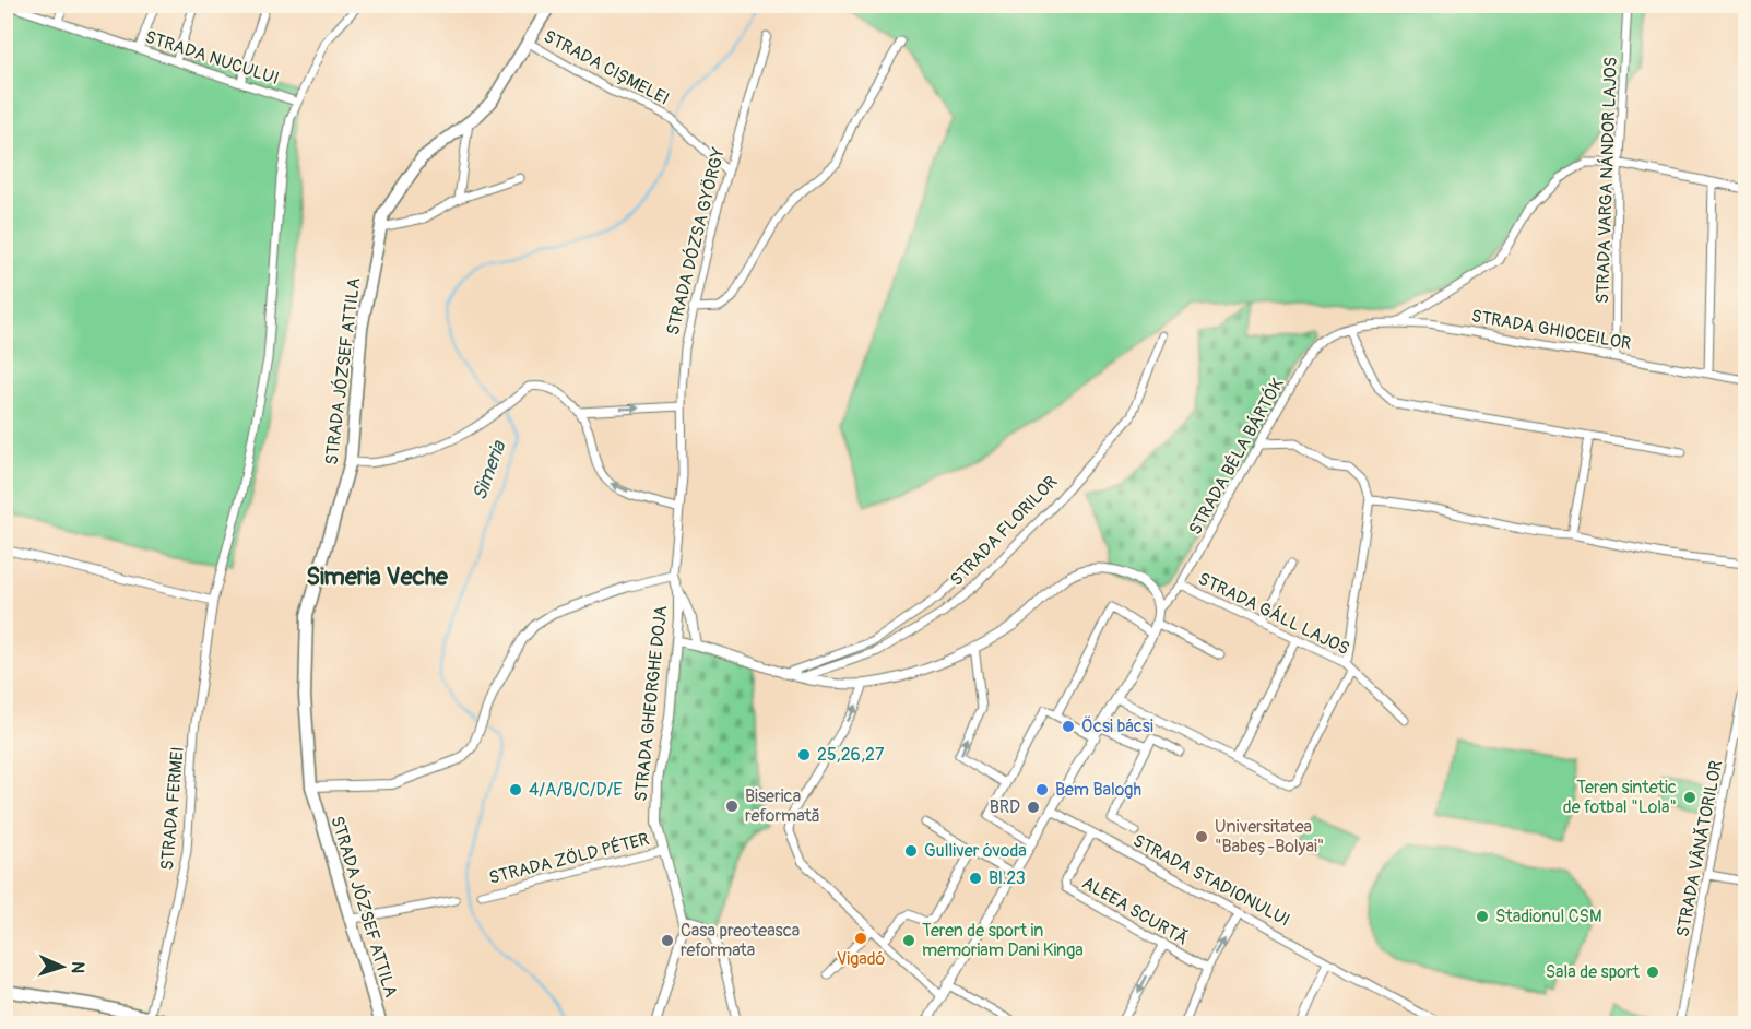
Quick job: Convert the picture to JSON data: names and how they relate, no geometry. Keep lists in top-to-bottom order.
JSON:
{
  "streets": {
    "main road": ["STRADA JÓZSEF ATTILA"],
    "street": [
      "STRADA NUCULUI",
      "STRADA CIȘMELEI",
      "STRADA VARGA NÁNDOR LAJOS",
      "STRADA DÓZSA GYÖRGY",
      "STRADA GHIOCEILOR",
      "STRADA BÉLA BÁRTÓK",
      "STRADA FLORILOR",
      "STRADA GÁLL LAJOS",
      "STRADA GHEORGHE DOJA",
      "STRADA FERMEI",
      "STRADA VÂNĂTORILOR",
      "STRADA ZÖLD PÉTER",
      "STRADA STADIONULUI",
      "ALEEA SCURTĂ"
    ]
  },
  "crossings": [
    ["STRADA NUCULUI", "STRADA FERMEI"],
    ["STRADA CIȘMELEI", "STRADA DÓZSA GYÖRGY"],
    ["STRADA CIȘMELEI", "STRADA JÓZSEF ATTILA"],
    ["STRADA VARGA NÁNDOR LAJOS", "STRADA GHIOCEILOR"],
    ["STRADA DÓZSA GYÖRGY", "STRADA GHEORGHE DOJA"],
    ["STRADA GHIOCEILOR", "STRADA BÉLA BÁRTÓK"],
    ["STRADA BÉLA BÁRTÓK", "STRADA GÁLL LAJOS"],
    ["STRADA GHEORGHE DOJA", "STRADA ZÖLD PÉTER"],
    ["STRADA STADIONULUI", "ALEEA SCURTĂ"]
  ],
  "districts": ["Simeria Veche"],
  "water": ["Simeria"],
  "places": [
    "Öcsi bácsi",
    "25,26,27",
    "4/A/B/C/D/E",
    "Bem Balogh",
    "Teren sintetic de fotbal \"Lola\"",
    "Biserica reformată",
    "BRD",
    "Universitatea \"Babeș-Bolyai\"",
    "Gulliver óvoda",
    "Bl.23",
    "Stadionul CSM",
    "Vigadó",
    "Casa preoteasca reformata",
    "Teren de sport in memoriam Dani Kinga",
    "Sala de sport"
  ],
  "north": "right"
}
